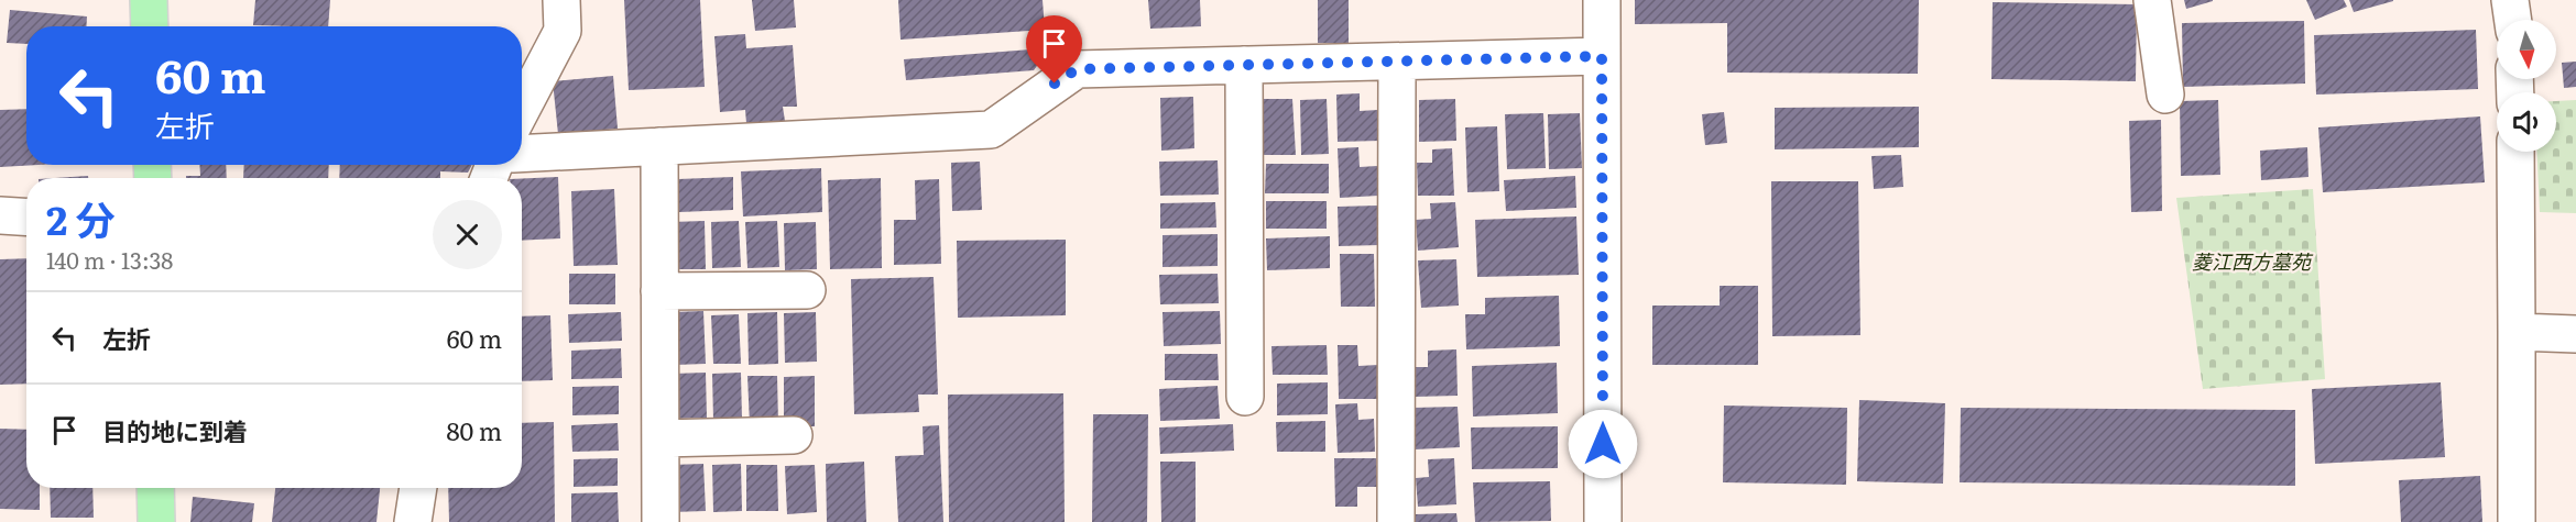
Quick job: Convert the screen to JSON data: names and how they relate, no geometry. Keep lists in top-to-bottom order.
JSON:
{
  "parks": ["菱江西方墓苑"],
  "north": "bottom",
  "page": {
    "turn": ["60 m", "左折"],
    "heading": ["2 分", "140 m · 13:38"],
    "list": [
      {
        "name": "左折",
        "value": "60 m"
      },
      {
        "name": "目的地に到着",
        "value": "80 m"
      }
    ]
  }
}
